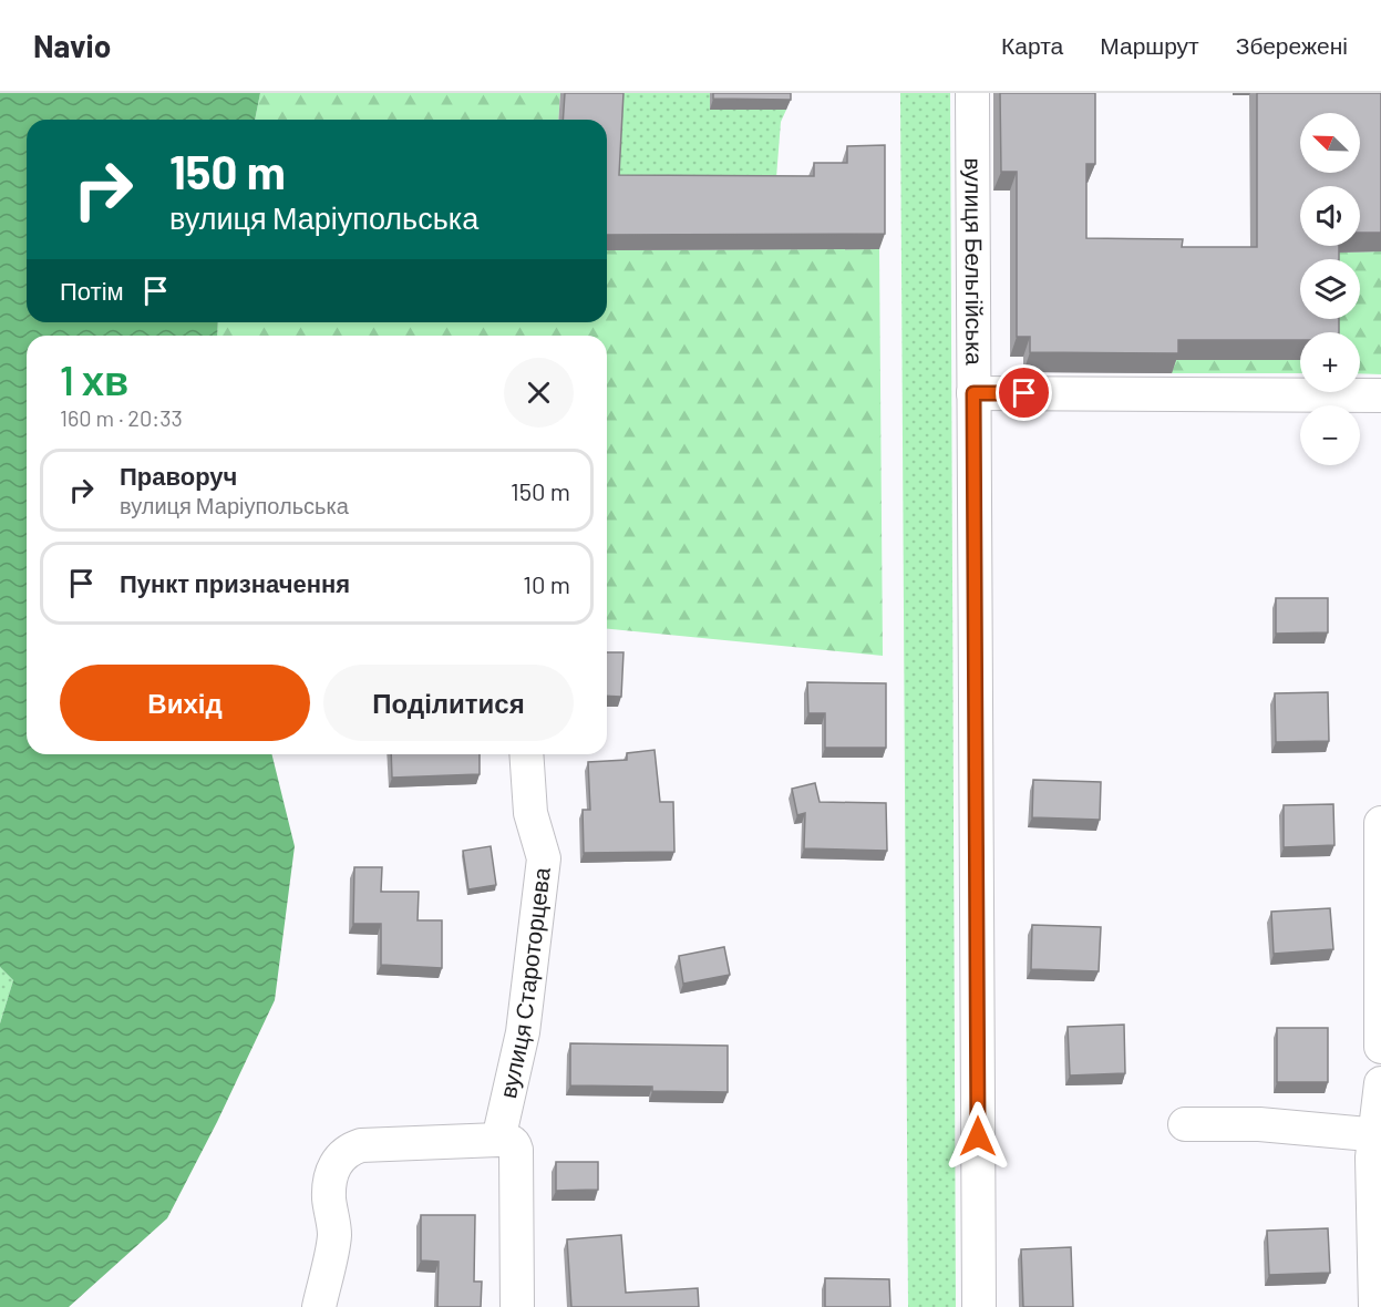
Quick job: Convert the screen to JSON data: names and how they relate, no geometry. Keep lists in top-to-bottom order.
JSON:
{
  "streets": {
    "street": ["вулиця Бельгійська", "вулиця Староторцева"]
  },
  "north": "top left",
  "page": {
    "header": "Navio",
    "nav": ["Карта", "Маршрут", "Збережені"],
    "map_buttons": ["+", "−"],
    "turn": ["150 m", "вулиця Маріупольська"],
    "then": "Потім",
    "heading": ["1 хв", "160 m · 20:33"],
    "list": [
      {
        "name": "Праворуч",
        "note": "вулиця Маріупольська",
        "value": "150 m"
      },
      {
        "name": "Пункт призначення",
        "value": "10 m"
      }
    ],
    "buttons": ["Вихід", "Поділитися"]
  }
}
